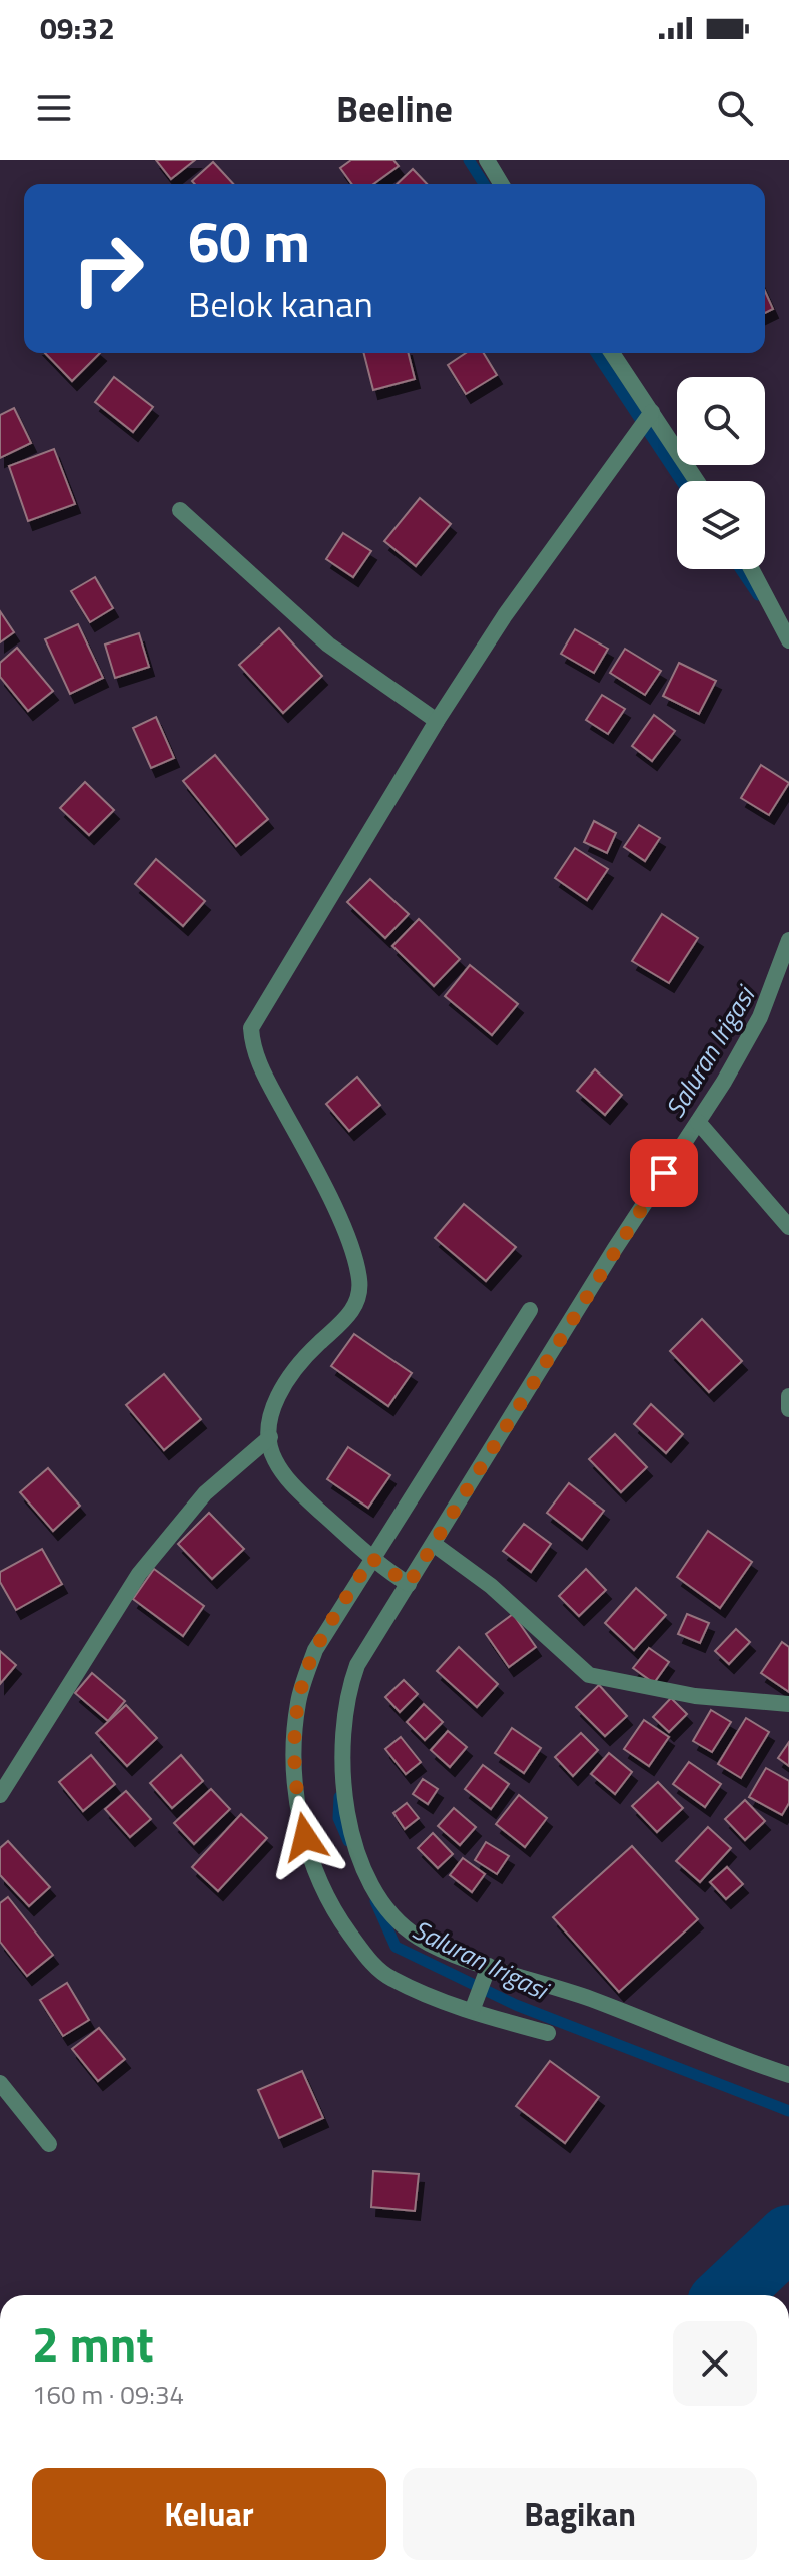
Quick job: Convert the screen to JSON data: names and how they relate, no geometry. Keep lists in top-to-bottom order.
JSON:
{
  "water": ["Saluran Irigasi"],
  "page": {
    "status": "09:32",
    "header": "Beeline",
    "turn": ["60 m", "Belok kanan"],
    "heading": ["2 mnt", "160 m · 09:34"],
    "buttons": ["Keluar", "Bagikan"]
  }
}
